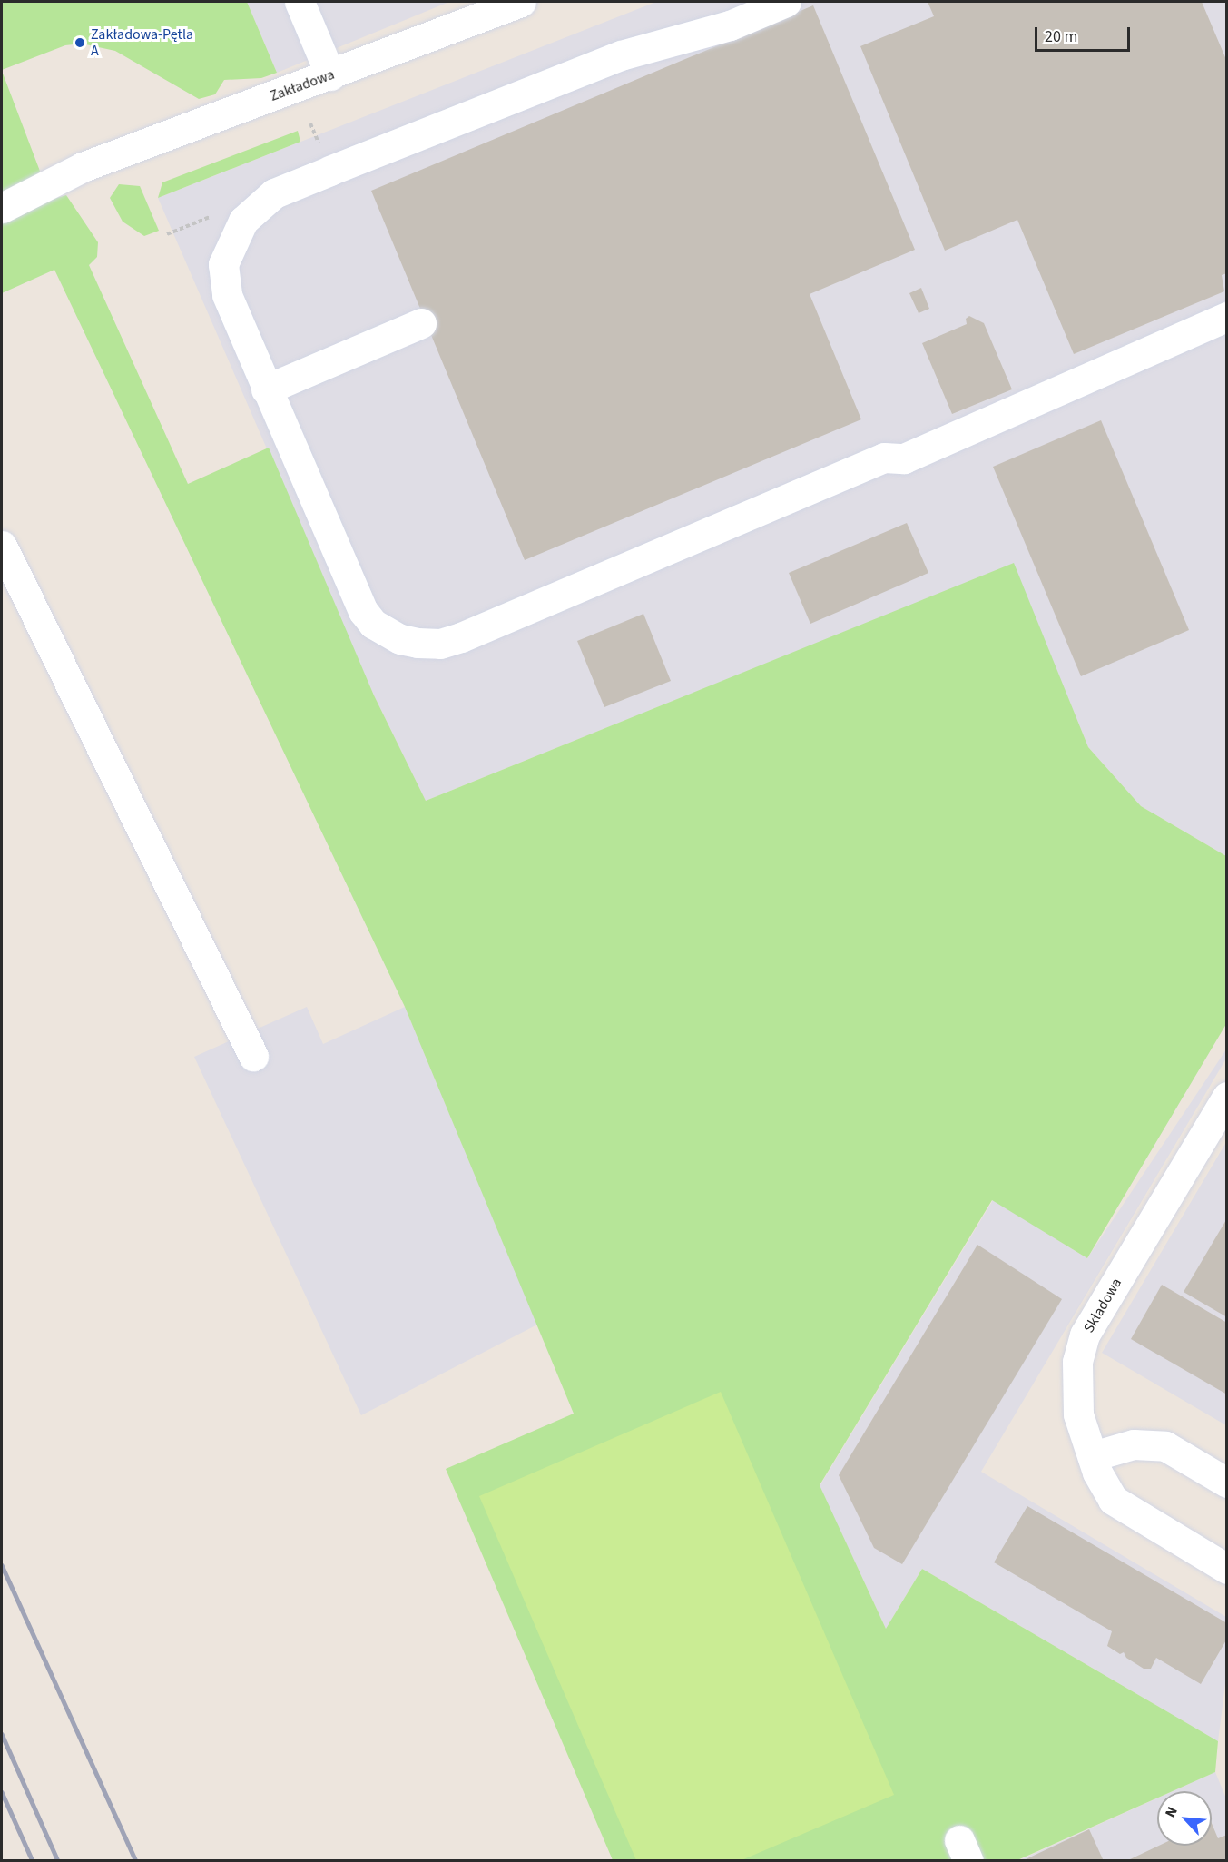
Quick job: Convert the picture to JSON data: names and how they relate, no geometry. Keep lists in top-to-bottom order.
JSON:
{
  "streets": {
    "street": ["Zakładowa", "Składowa"]
  },
  "places": ["Zakładowa-Pętla A"],
  "scale_bar": "20 m",
  "north": "top left"
}
